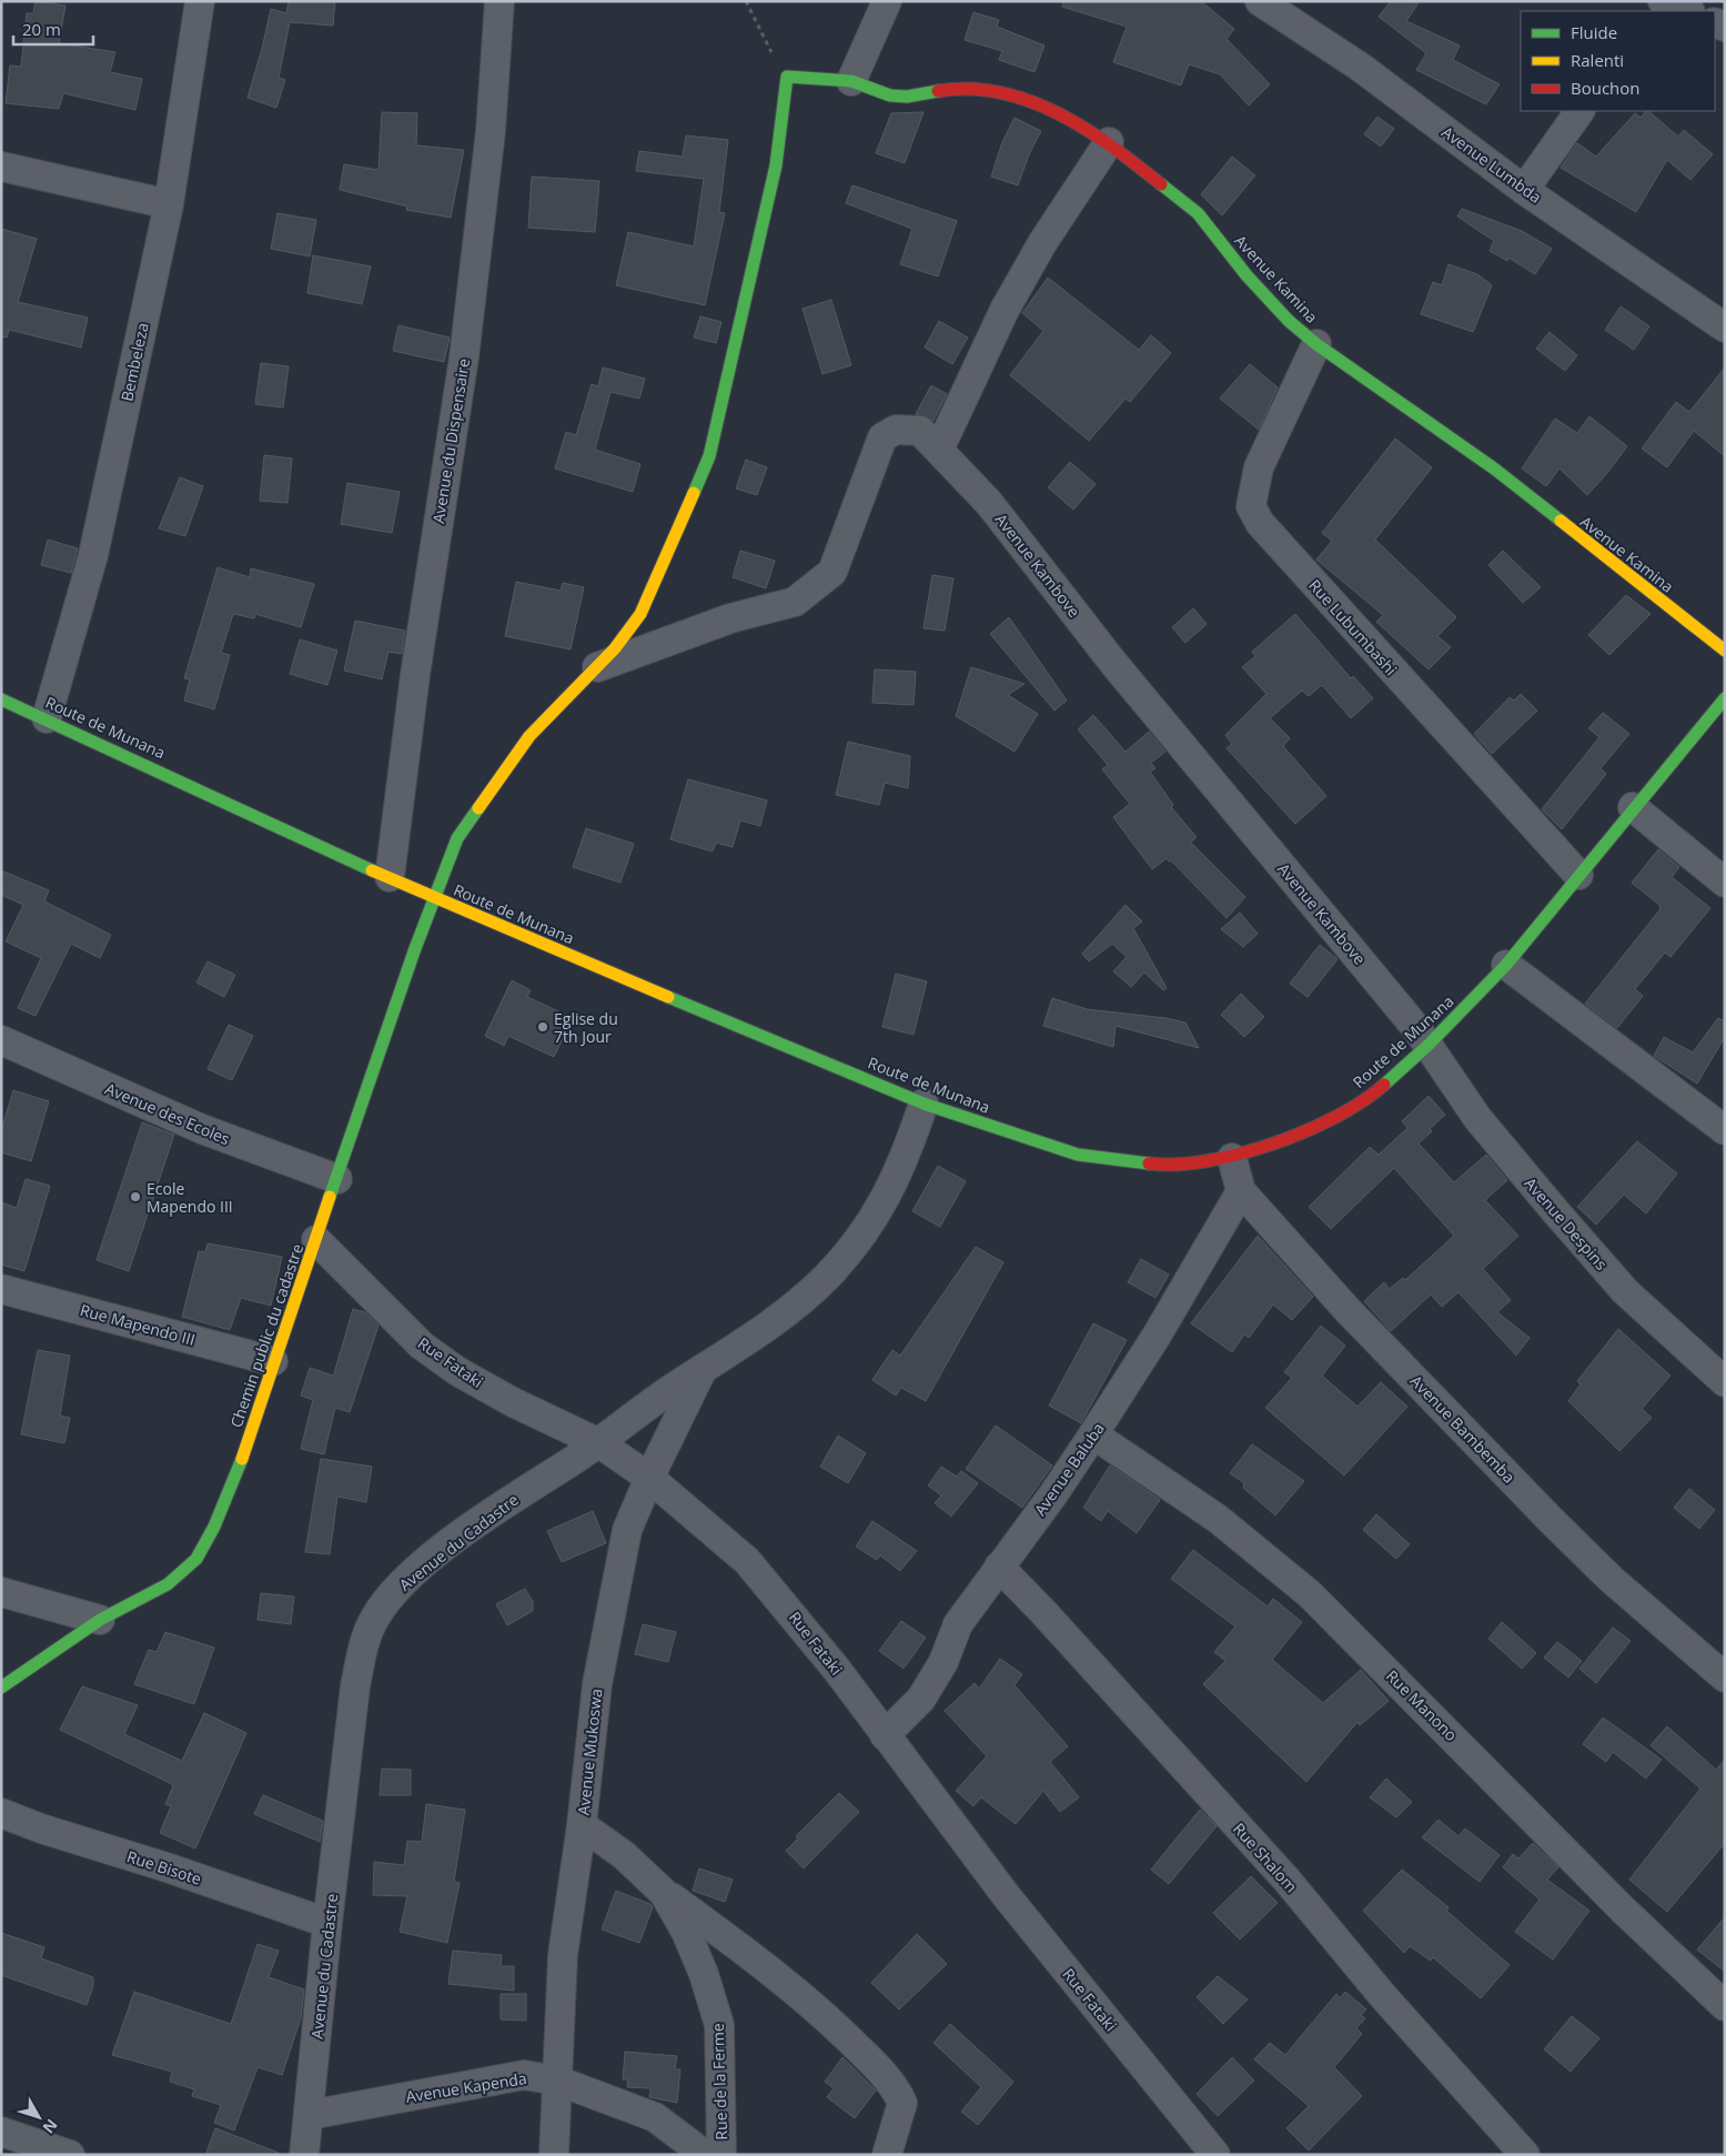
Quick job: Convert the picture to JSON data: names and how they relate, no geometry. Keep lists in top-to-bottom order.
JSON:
{
  "streets": {
    "street": [
      "Avenue Lumbda",
      "Avenue Kamina",
      "Bembeleza",
      "Avenue du Dispensaire",
      "Avenue Kambove",
      "Rue Lubumbashi",
      "Route de Munana",
      "Avenue des Ecoles",
      "Avenue Despins",
      "Rue Mapendo III",
      "Chemin public du cadastre",
      "Rue Fataki",
      "Avenue Bambemba",
      "Avenue Baluba",
      "Avenue du Cadastre",
      "Rue Manono",
      "Avenue Mukoswa",
      "Rue Shalom",
      "Rue Bisote",
      "Rue de la Ferme",
      "Avenue Kapenda"
    ]
  },
  "crossings": [
    ["Avenue Kamina", "Rue Lubumbashi"],
    ["Avenue Kamina", "Chemin public du cadastre"],
    ["Bembeleza", "Route de Munana"],
    ["Avenue du Dispensaire", "Route de Munana"],
    ["Avenue Kambove", "Route de Munana"],
    ["Avenue Kambove", "Avenue Despins"],
    ["Avenue Kambove", "Chemin public du cadastre"],
    ["Rue Lubumbashi", "Route de Munana"],
    ["Route de Munana", "Avenue Despins"],
    ["Route de Munana", "Chemin public du cadastre"],
    ["Route de Munana", "Avenue Bambemba"],
    ["Route de Munana", "Avenue du Cadastre"],
    ["Avenue des Ecoles", "Chemin public du cadastre"],
    ["Rue Mapendo III", "Chemin public du cadastre"],
    ["Chemin public du cadastre", "Rue Fataki"],
    ["Rue Fataki", "Avenue Baluba"],
    ["Rue Fataki", "Avenue du Cadastre"],
    ["Rue Fataki", "Avenue Mukoswa"],
    ["Avenue Bambemba", "Avenue Baluba"],
    ["Avenue Baluba", "Rue Manono"],
    ["Avenue Baluba", "Rue Shalom"],
    ["Avenue du Cadastre", "Avenue Mukoswa"],
    ["Avenue du Cadastre", "Rue Bisote"],
    ["Avenue du Cadastre", "Avenue Kapenda"],
    ["Avenue Mukoswa", "Rue de la Ferme"],
    ["Avenue Mukoswa", "Avenue Kapenda"]
  ],
  "places": ["Eglise du 7th Jour", "Ecole Mapendo III"],
  "legend": ["Fluide", "Ralenti", "Bouchon"],
  "scale_bar": "20 m",
  "north": "bottom right"
}
